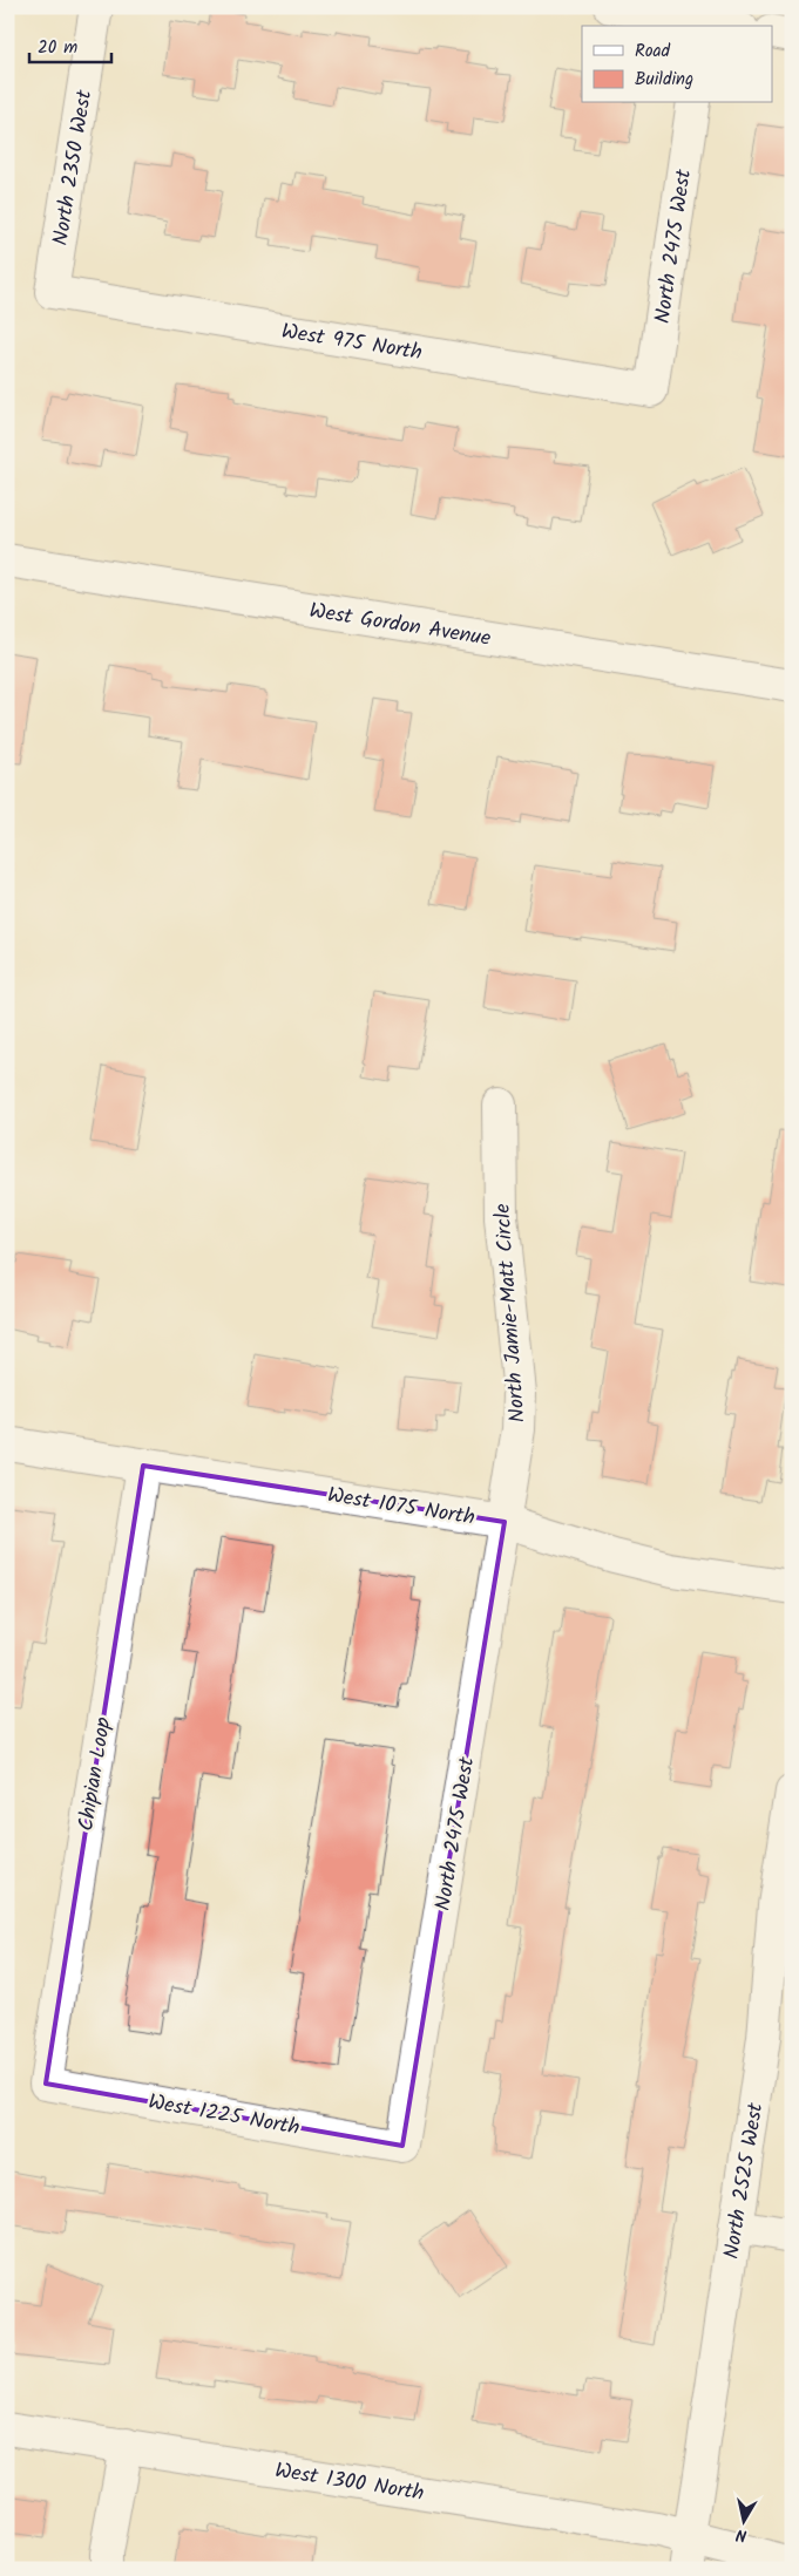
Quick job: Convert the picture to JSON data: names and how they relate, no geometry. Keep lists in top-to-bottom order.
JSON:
{
  "streets": {
    "street": [
      "North 2350 West",
      "North 2475 West",
      "West 975 North",
      "West Gordon Avenue",
      "North Jamie-Matt Circle",
      "West 1075 North",
      "Chipian Loop",
      "West 1225 North",
      "North 2525 West",
      "West 1300 North"
    ]
  },
  "crossings": [
    ["North 2350 West", "West 975 North"],
    ["North 2475 West", "West 975 North"],
    ["North 2475 West", "North Jamie-Matt Circle"],
    ["North 2475 West", "West 1075 North"],
    ["North 2475 West", "West 1225 North"],
    ["North Jamie-Matt Circle", "West 1075 North"],
    ["West 1075 North", "Chipian Loop"],
    ["Chipian Loop", "West 1225 North"],
    ["North 2525 West", "West 1300 North"]
  ],
  "legend": ["Road", "Building"],
  "scale_bar": "20 m",
  "north": "bottom"
}
